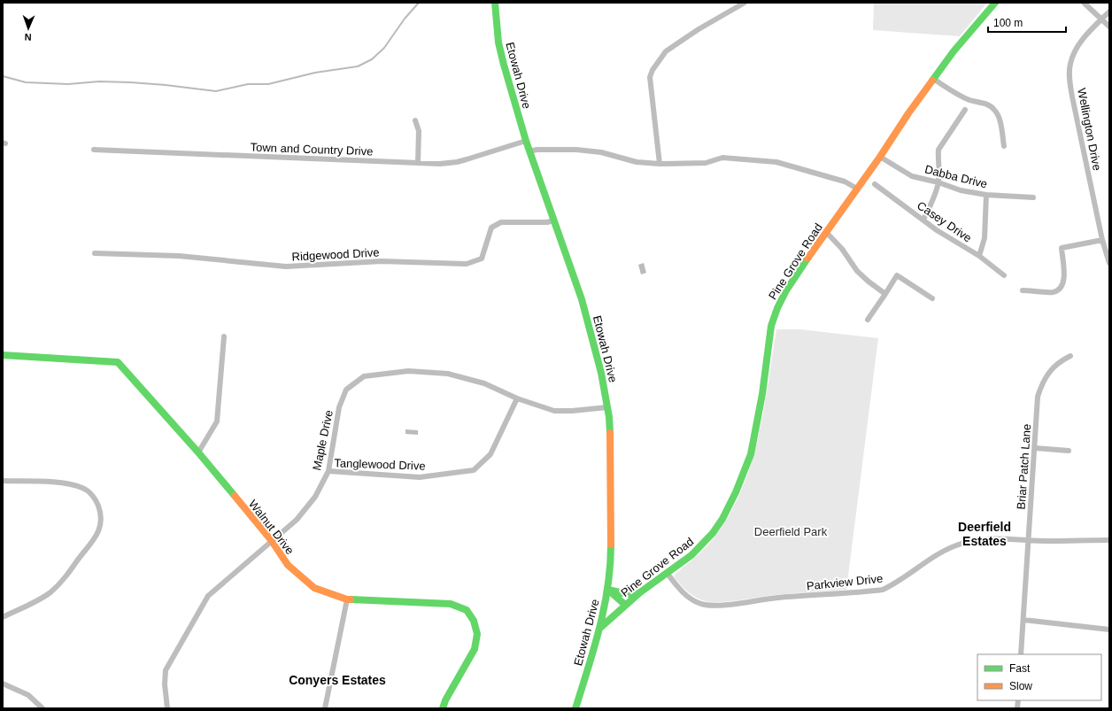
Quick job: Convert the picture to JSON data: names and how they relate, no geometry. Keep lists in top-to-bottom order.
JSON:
{
  "streets": {
    "street": [
      "Etowah Drive",
      "Wellington Drive",
      "Town and Country Drive",
      "Dabba Drive",
      "Casey Drive",
      "Ridgewood Drive",
      "Pine Grove Road",
      "Maple Drive",
      "Tanglewood Drive",
      "Briar Patch Lane",
      "Walnut Drive",
      "Parkview Drive"
    ]
  },
  "crossings": [
    ["Etowah Drive", "Town and Country Drive"],
    ["Etowah Drive", "Ridgewood Drive"],
    ["Etowah Drive", "Pine Grove Road"],
    ["Etowah Drive", "Maple Drive"],
    ["Dabba Drive", "Pine Grove Road"],
    ["Pine Grove Road", "Parkview Drive"],
    ["Maple Drive", "Tanglewood Drive"],
    ["Maple Drive", "Walnut Drive"],
    ["Briar Patch Lane", "Parkview Drive"]
  ],
  "districts": ["Deerfield Estates", "Conyers Estates"],
  "parks": ["Deerfield Park"],
  "legend": ["Fast", "Slow"],
  "scale_bar": "100 m",
  "north": "bottom"
}
